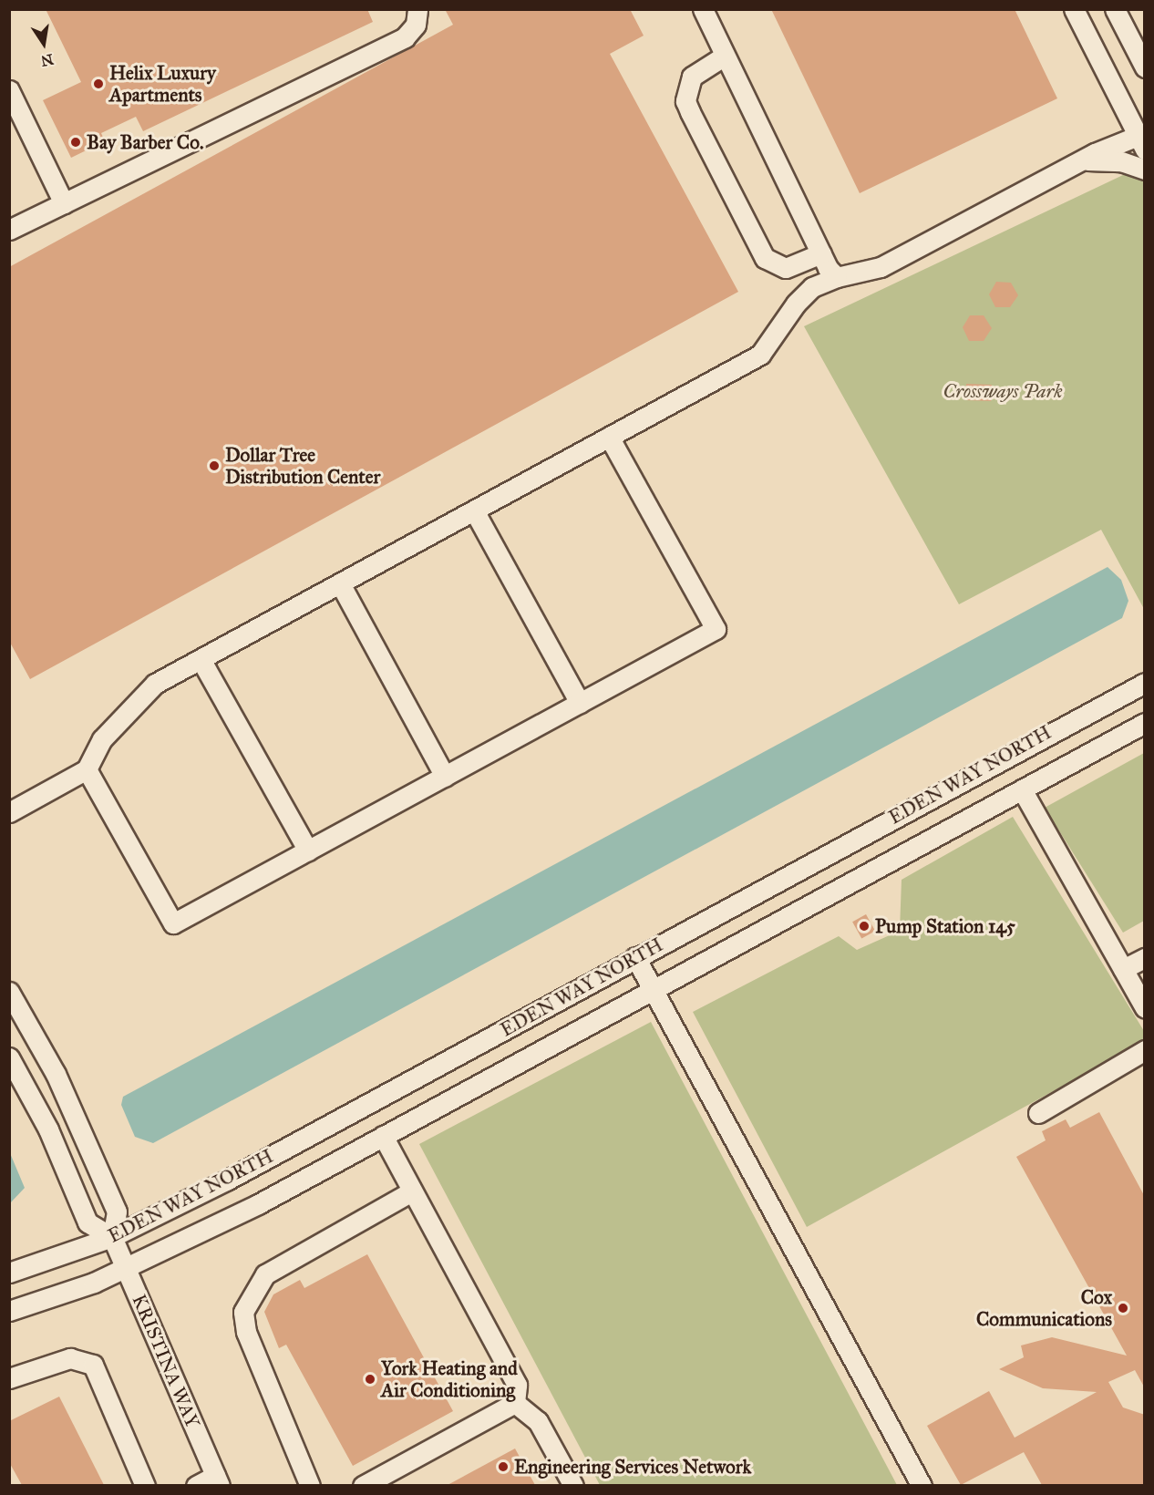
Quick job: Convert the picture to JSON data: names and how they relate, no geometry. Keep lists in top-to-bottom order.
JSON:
{
  "streets": {
    "street": ["EDEN WAY NORTH", "KRISTINA WAY"]
  },
  "crossings": [
    ["EDEN WAY NORTH", "KRISTINA WAY"]
  ],
  "parks": ["Crossways Park"],
  "places": [
    "Helix Luxury Apartments",
    "Bay Barber Co.",
    "Dollar Tree Distribution Center",
    "Pump Station 145",
    "Cox Communications",
    "York Heating and Air Conditioning",
    "Engineering Services Network"
  ],
  "north": "bottom"
}
